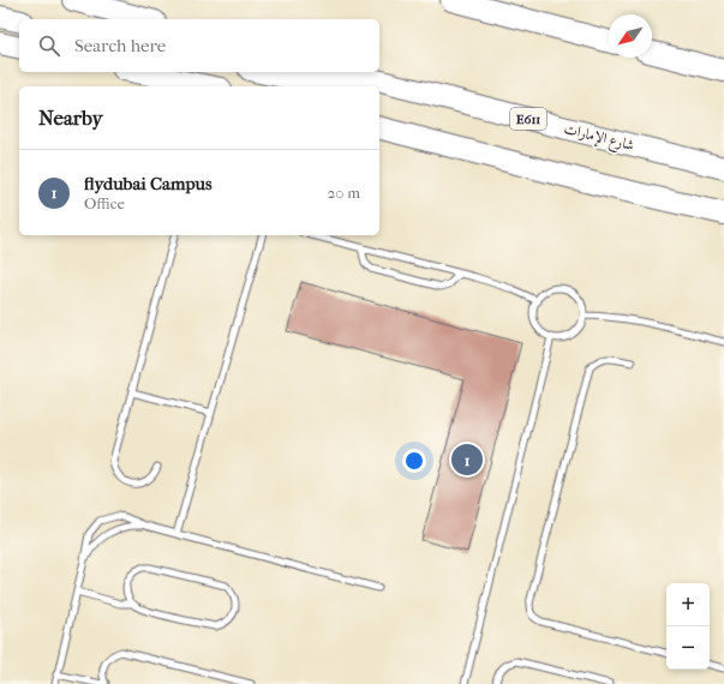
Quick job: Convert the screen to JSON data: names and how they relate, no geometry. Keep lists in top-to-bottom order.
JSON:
{
  "streets": {
    "highway": ["E611", "شارع الإمارات"]
  },
  "north": "bottom left",
  "page": {
    "search": "Search here",
    "heading": "Nearby",
    "list": [
      {
        "mark": "1",
        "name": "flydubai Campus",
        "note": "Office",
        "value": "20 m"
      }
    ],
    "pins": "1",
    "map_buttons": ["+", "−"]
  }
}
